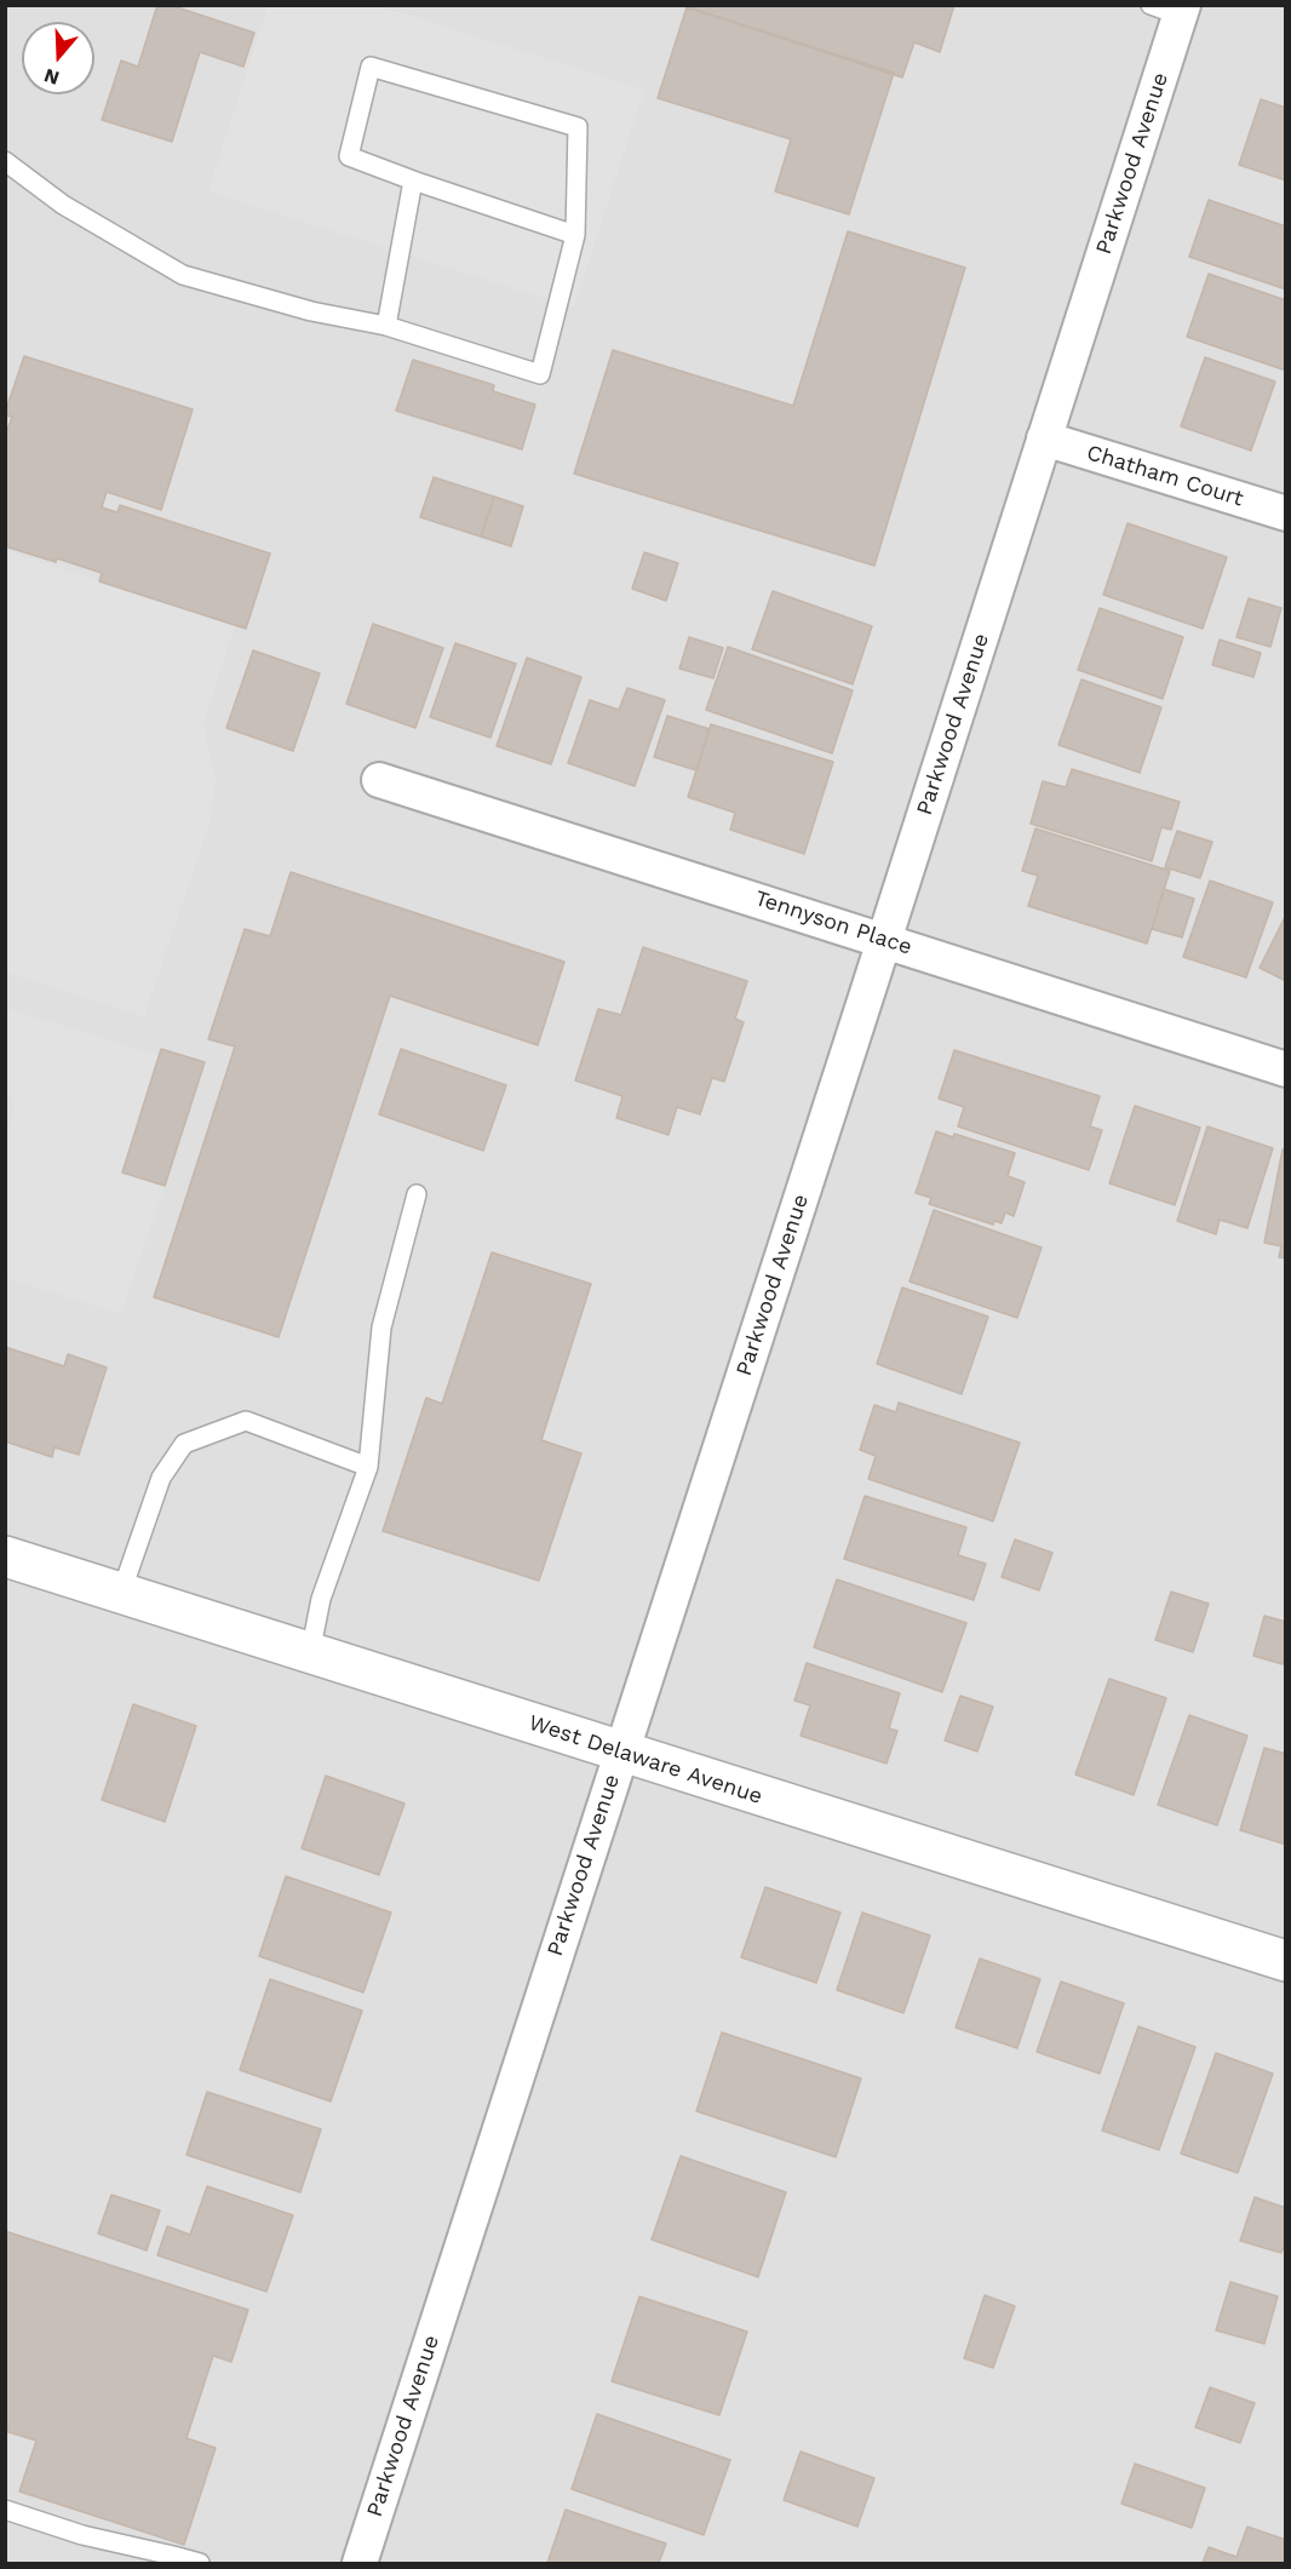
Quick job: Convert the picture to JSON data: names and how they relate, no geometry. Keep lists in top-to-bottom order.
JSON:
{
  "streets": {
    "street": [
      "Parkwood Avenue",
      "Chatham Court",
      "Tennyson Place",
      "West Delaware Avenue"
    ]
  },
  "crossings": [
    ["Parkwood Avenue", "Chatham Court"],
    ["Parkwood Avenue", "Tennyson Place"],
    ["Parkwood Avenue", "West Delaware Avenue"]
  ],
  "north": "bottom"
}
